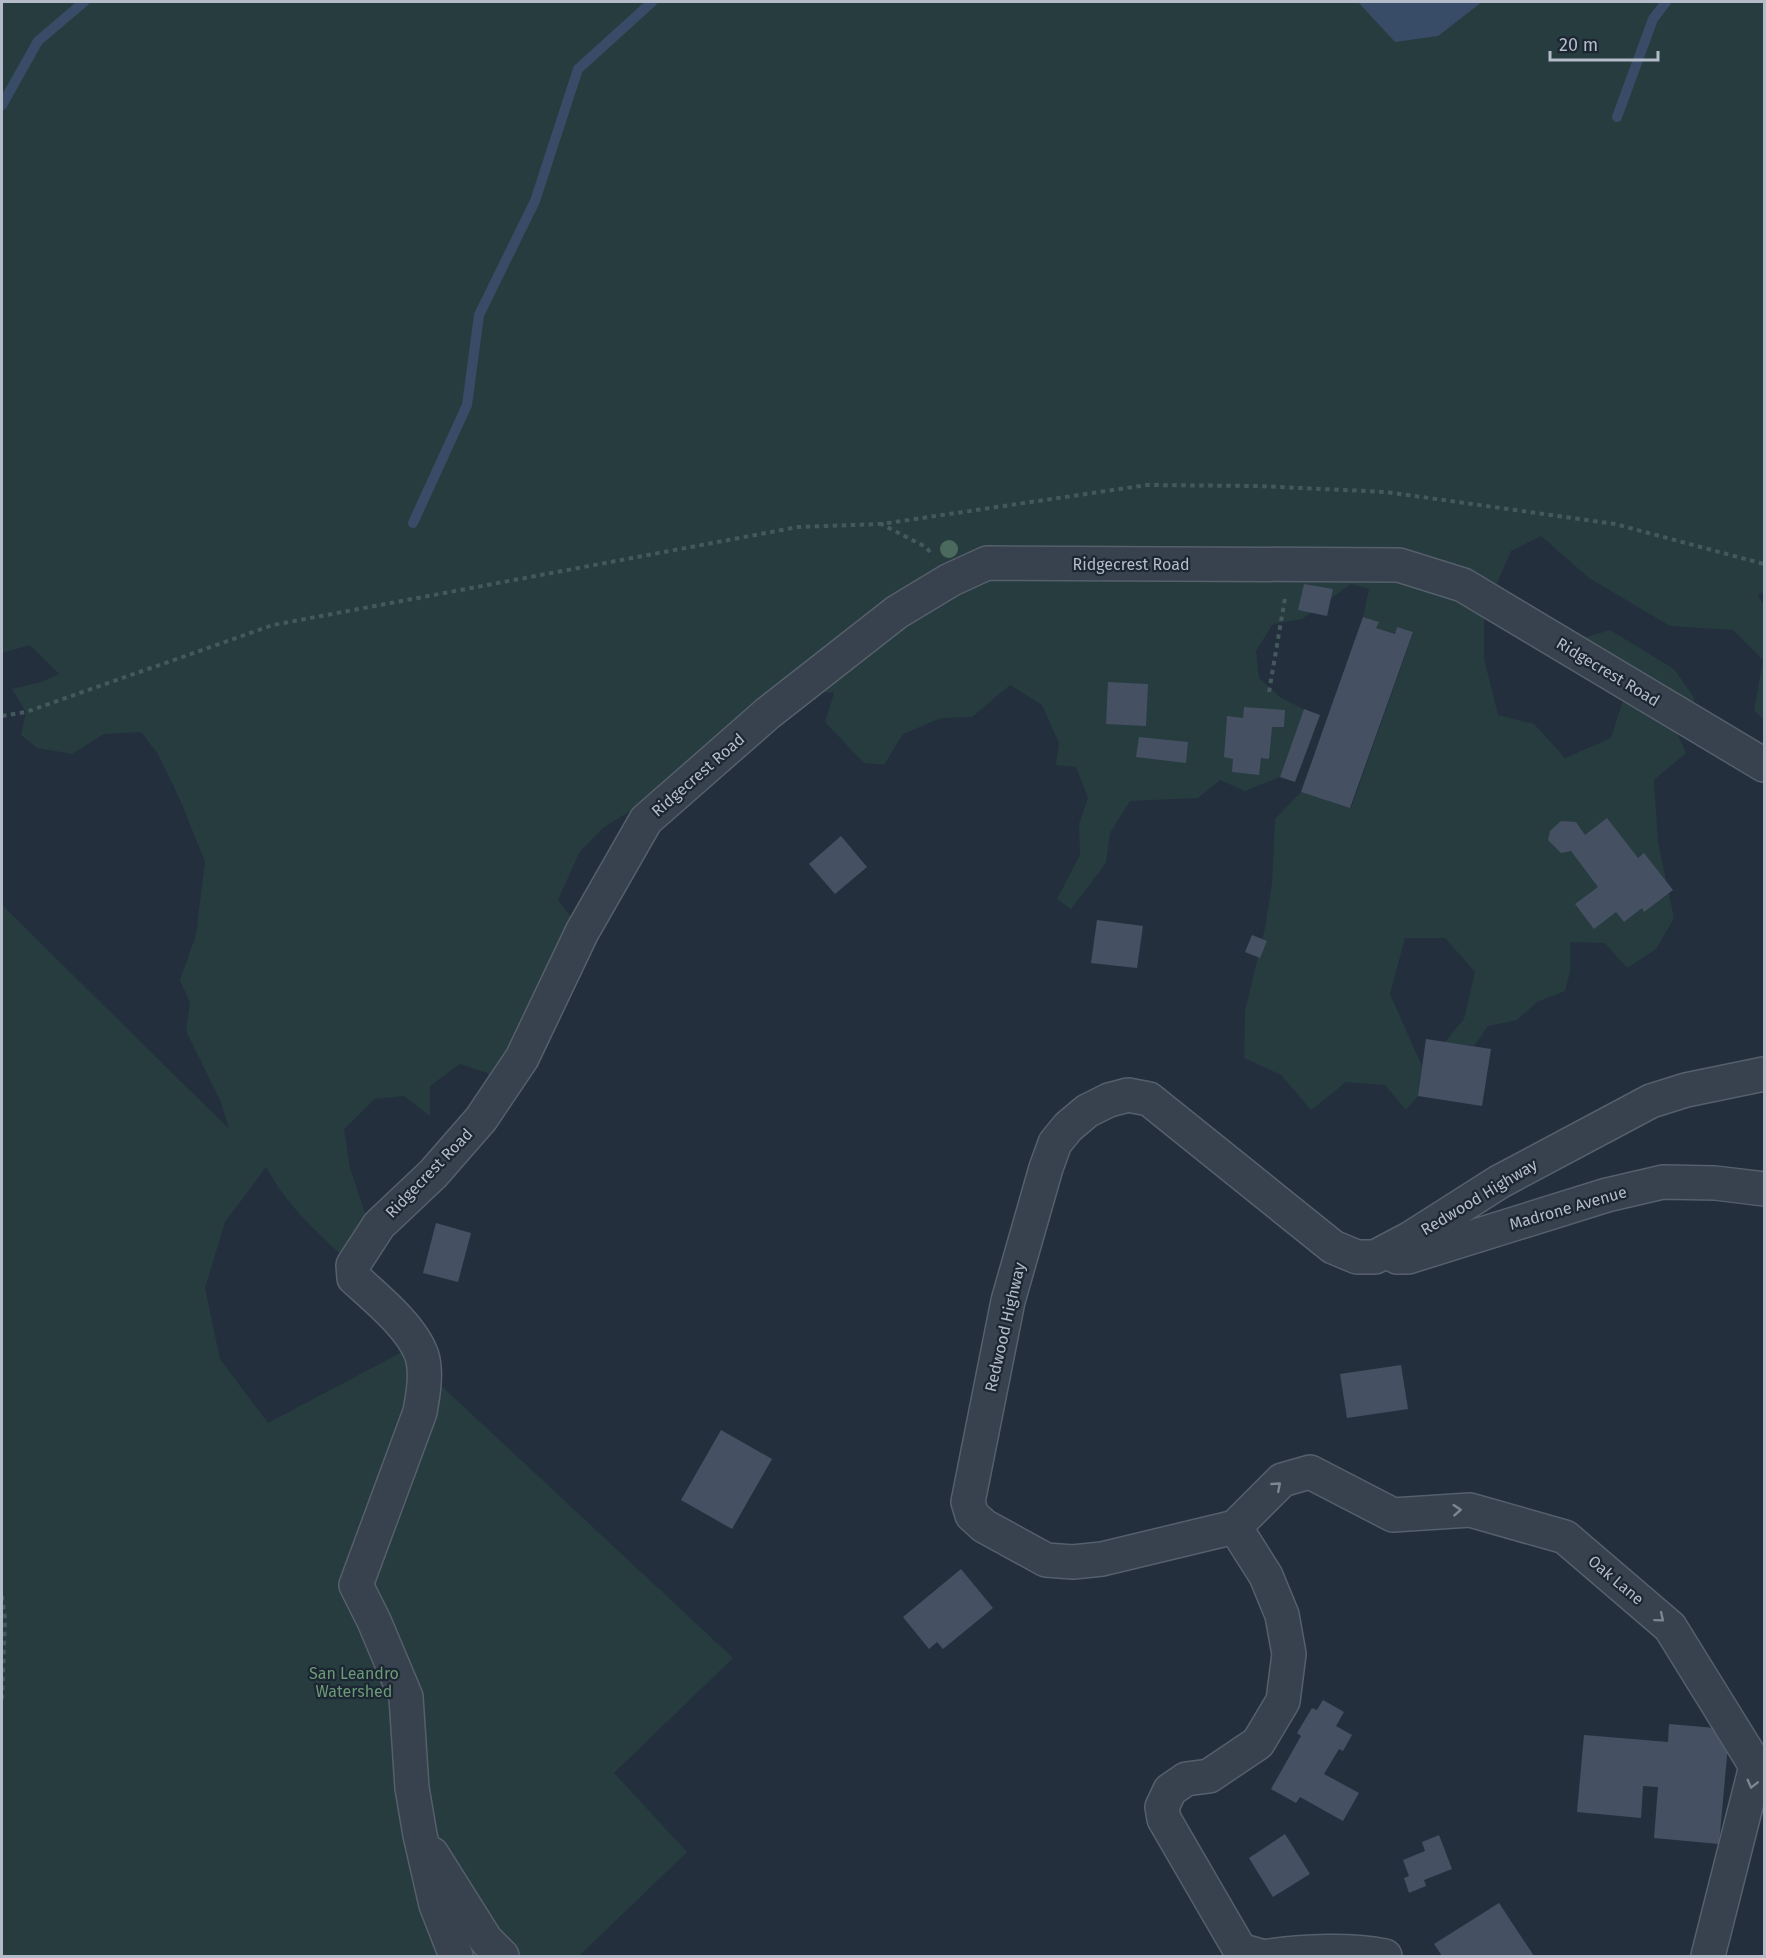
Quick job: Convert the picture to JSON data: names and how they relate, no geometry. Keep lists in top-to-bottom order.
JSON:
{
  "streets": {
    "street": [
      "Ridgecrest Road",
      "Redwood Highway",
      "Madrone Avenue",
      "Oak Lane"
    ]
  },
  "crossings": [
    ["Redwood Highway", "Madrone Avenue"],
    ["Redwood Highway", "Oak Lane"]
  ],
  "parks": ["San Leandro Watershed"],
  "scale_bar": "20 m"
}
